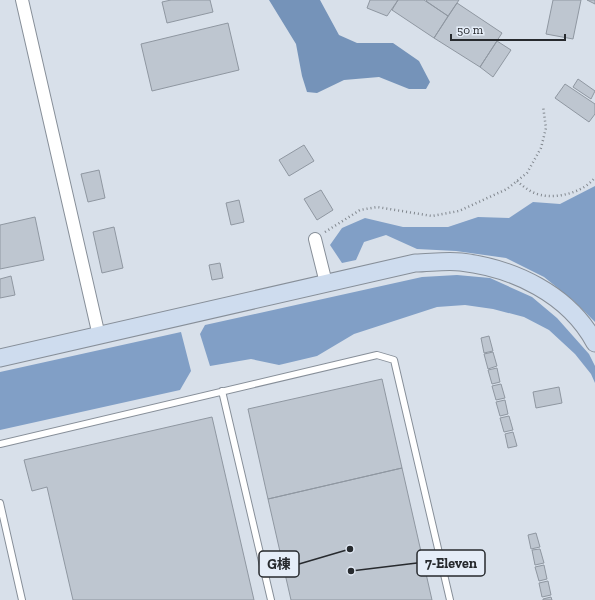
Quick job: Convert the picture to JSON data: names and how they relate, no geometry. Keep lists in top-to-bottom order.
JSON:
{
  "places": ["G棟", "7-Eleven"],
  "scale_bar": "50 m"
}
